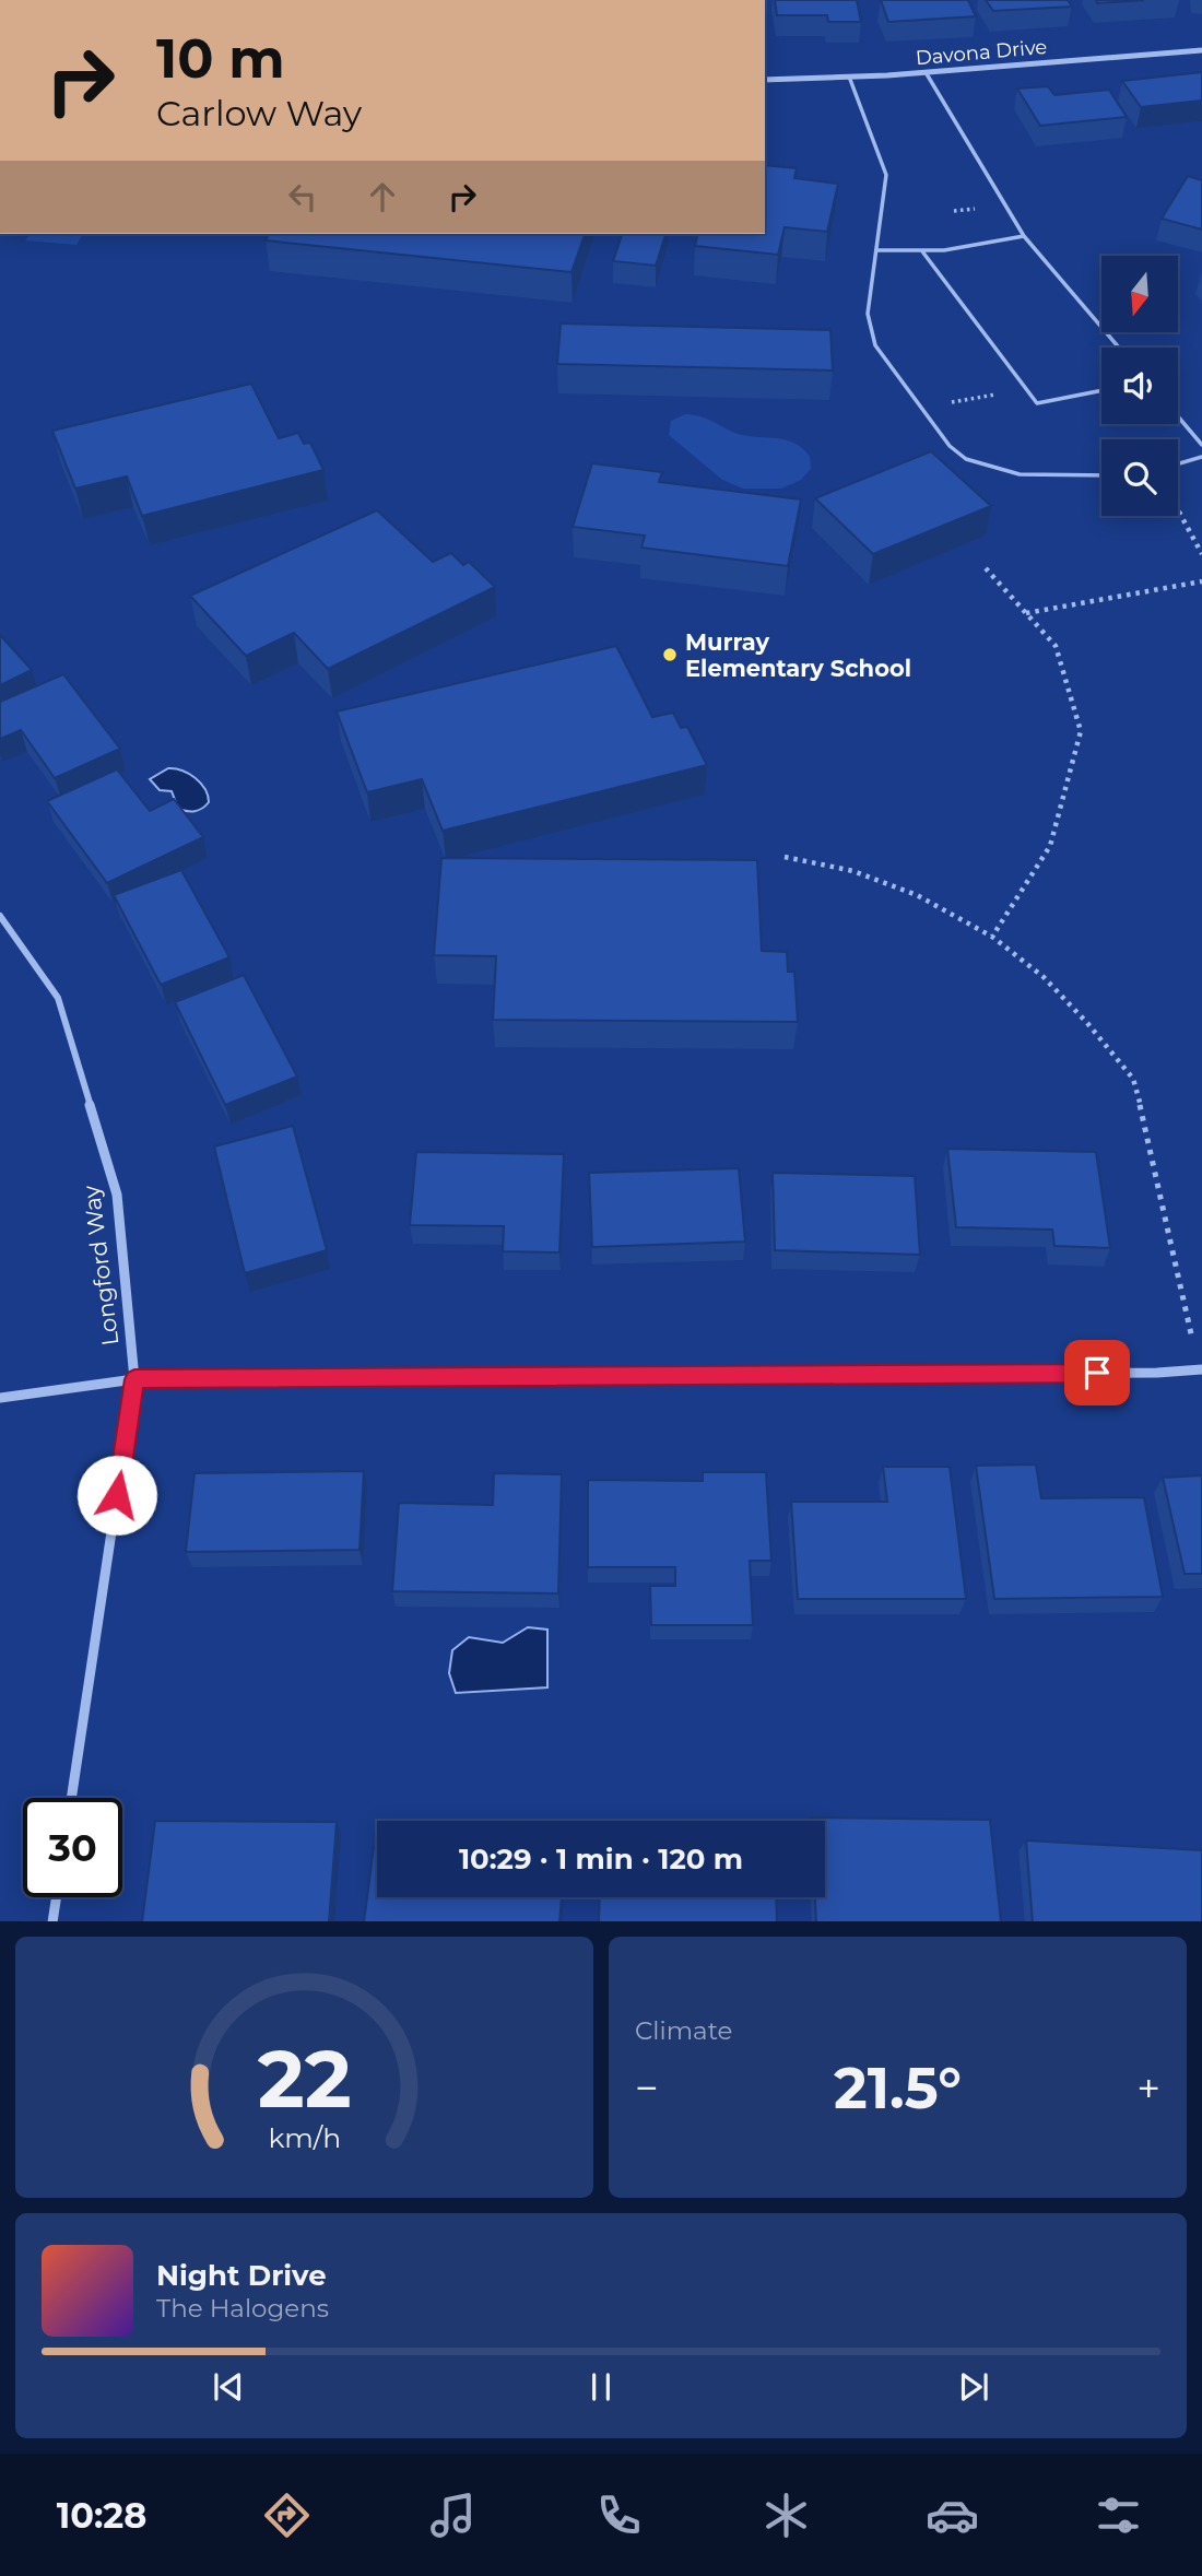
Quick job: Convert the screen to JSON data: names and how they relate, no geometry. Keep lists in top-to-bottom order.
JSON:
{
  "streets": {
    "street": ["Davona Drive", "Longford Way"]
  },
  "places": ["Murray Elementary School"],
  "north": "bottom",
  "page": {
    "turn": ["10 m", "Carlow Way"],
    "limit": "30",
    "trip": "10:29 · 1 min · 120 m",
    "tile": "Climate",
    "heat": ["−", "21.5°", "+"],
    "song": ["Night Drive", "The Halogens"],
    "tabs": "10:28",
    "gauge": ["22", "km/h"]
  }
}
